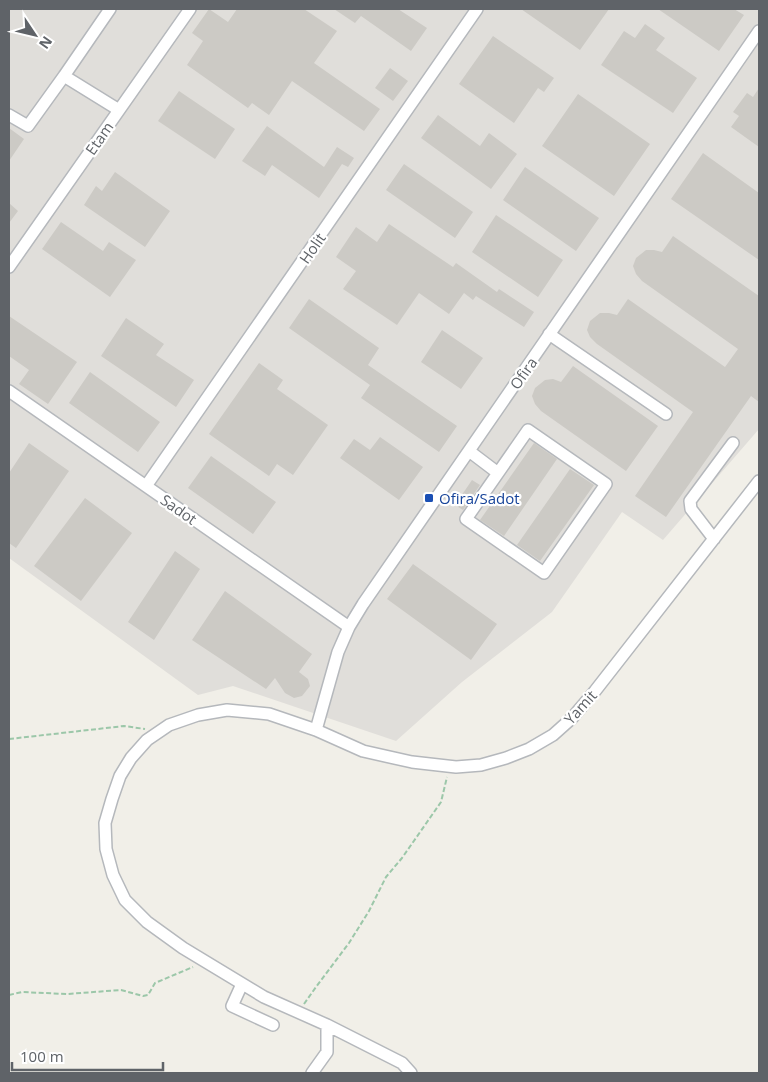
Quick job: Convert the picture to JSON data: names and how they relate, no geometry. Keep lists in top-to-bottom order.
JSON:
{
  "streets": {
    "street": [
      "Etam",
      "Holit",
      "Ofira",
      "Sadot",
      "Yamit"
    ]
  },
  "crossings": [
    ["Holit", "Sadot"],
    ["Ofira", "Sadot"],
    ["Ofira", "Yamit"]
  ],
  "places": {
    "transit": ["Ofira/Sadot"]
  },
  "scale_bar": "100 m",
  "north": "bottom right"
}
